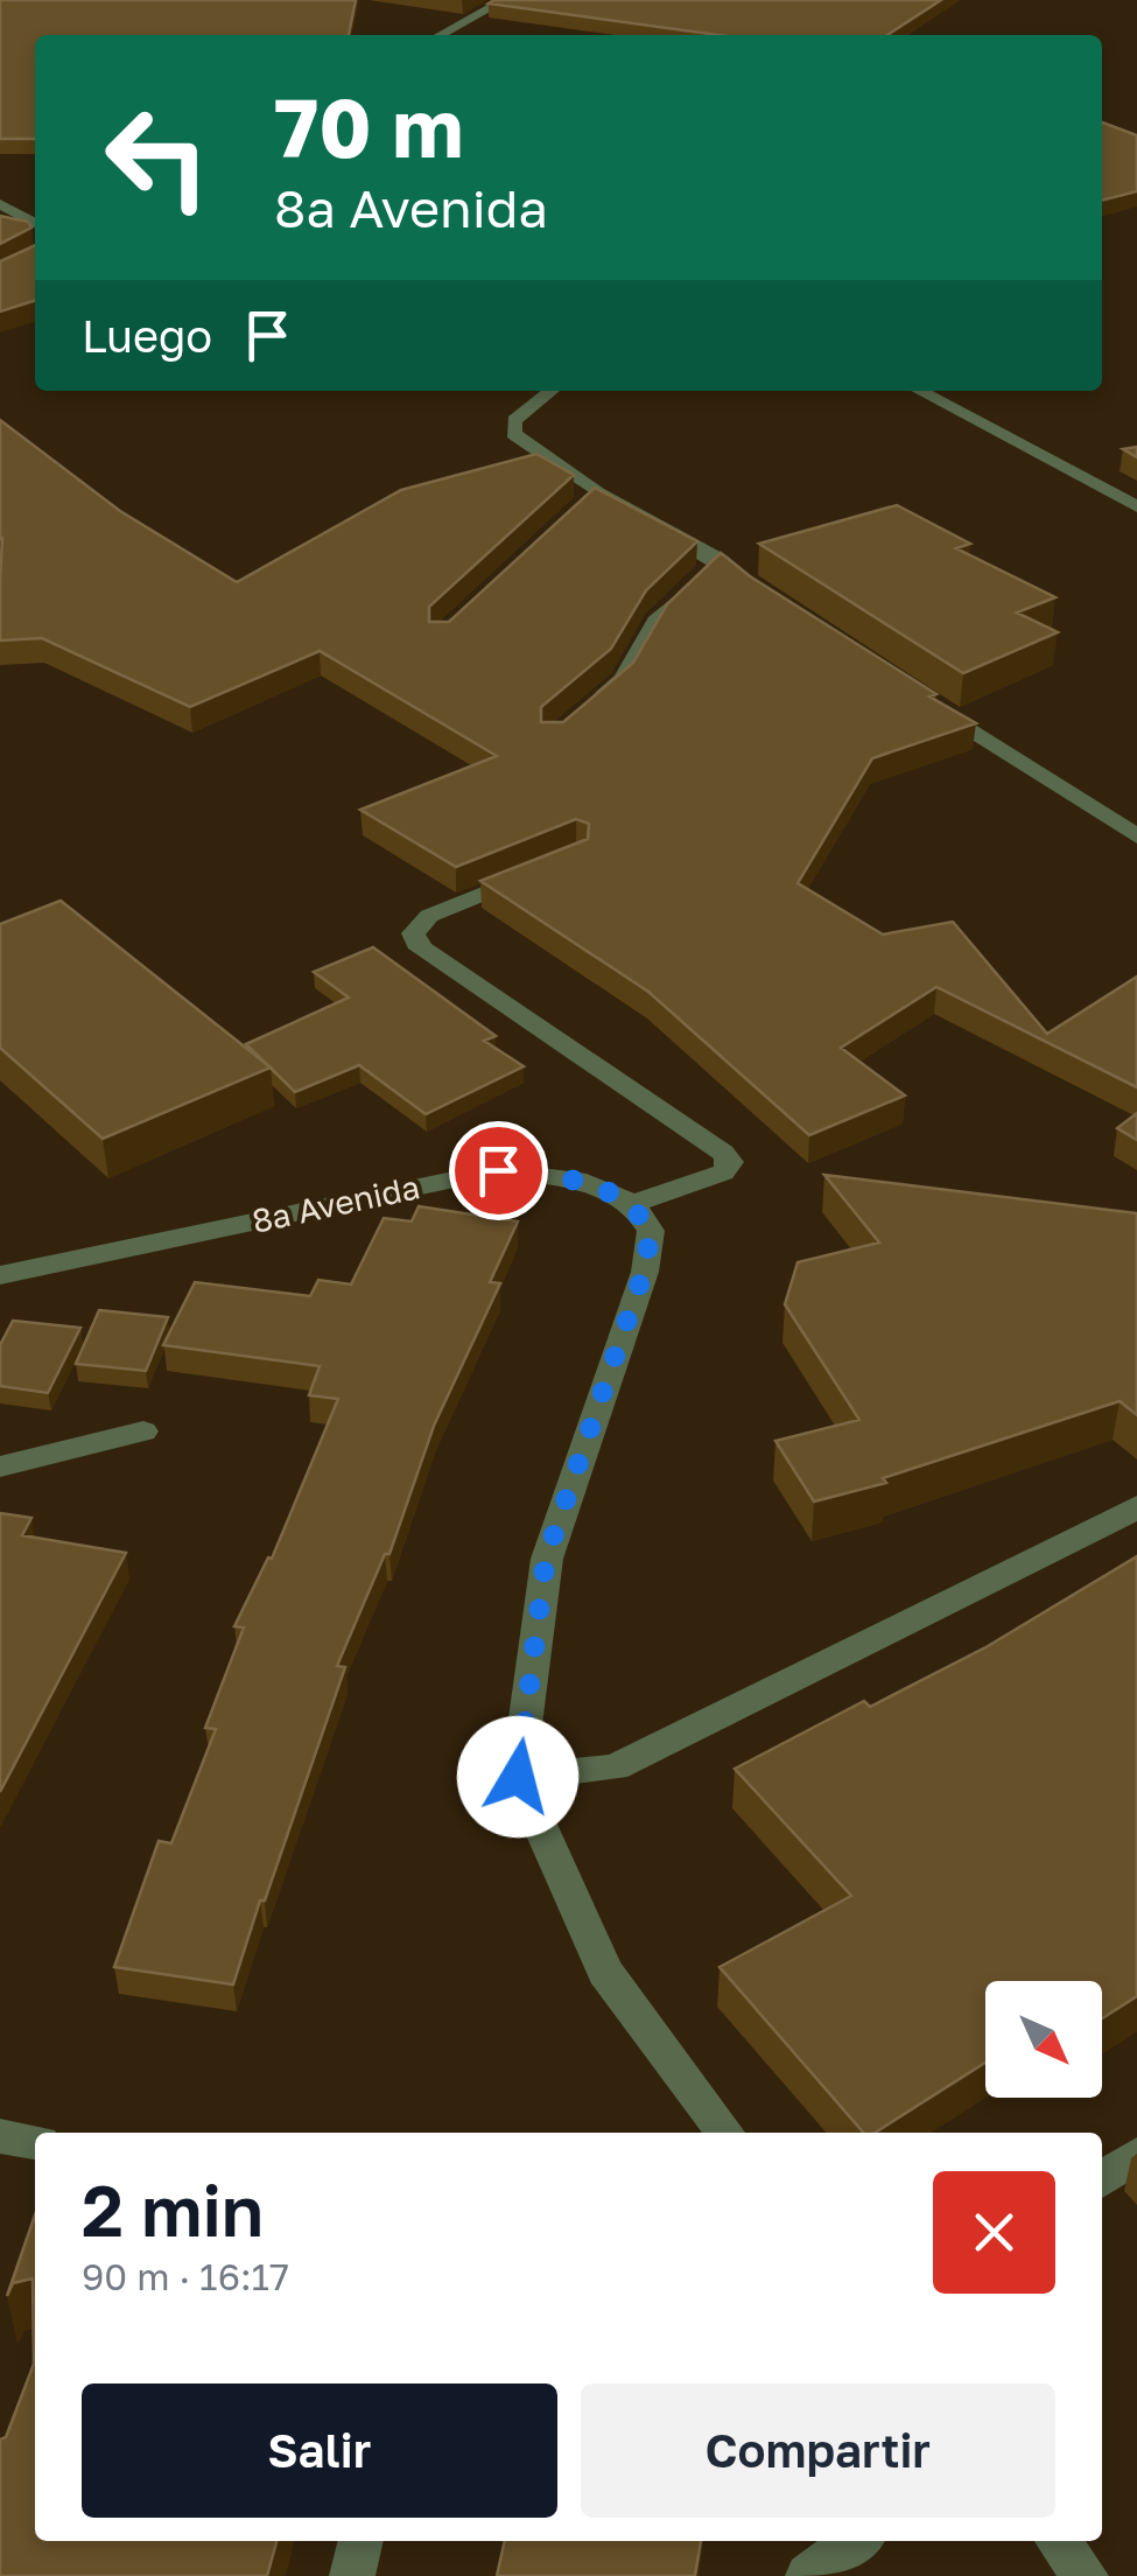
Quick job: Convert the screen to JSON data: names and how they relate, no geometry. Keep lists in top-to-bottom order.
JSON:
{
  "streets": {
    "street": ["8a Avenida"]
  },
  "north": "bottom right",
  "page": {
    "turn": ["70 m", "8a Avenida"],
    "then": "Luego",
    "heading": ["2 min", "90 m · 16:17"],
    "buttons": ["Salir", "Compartir"]
  }
}
